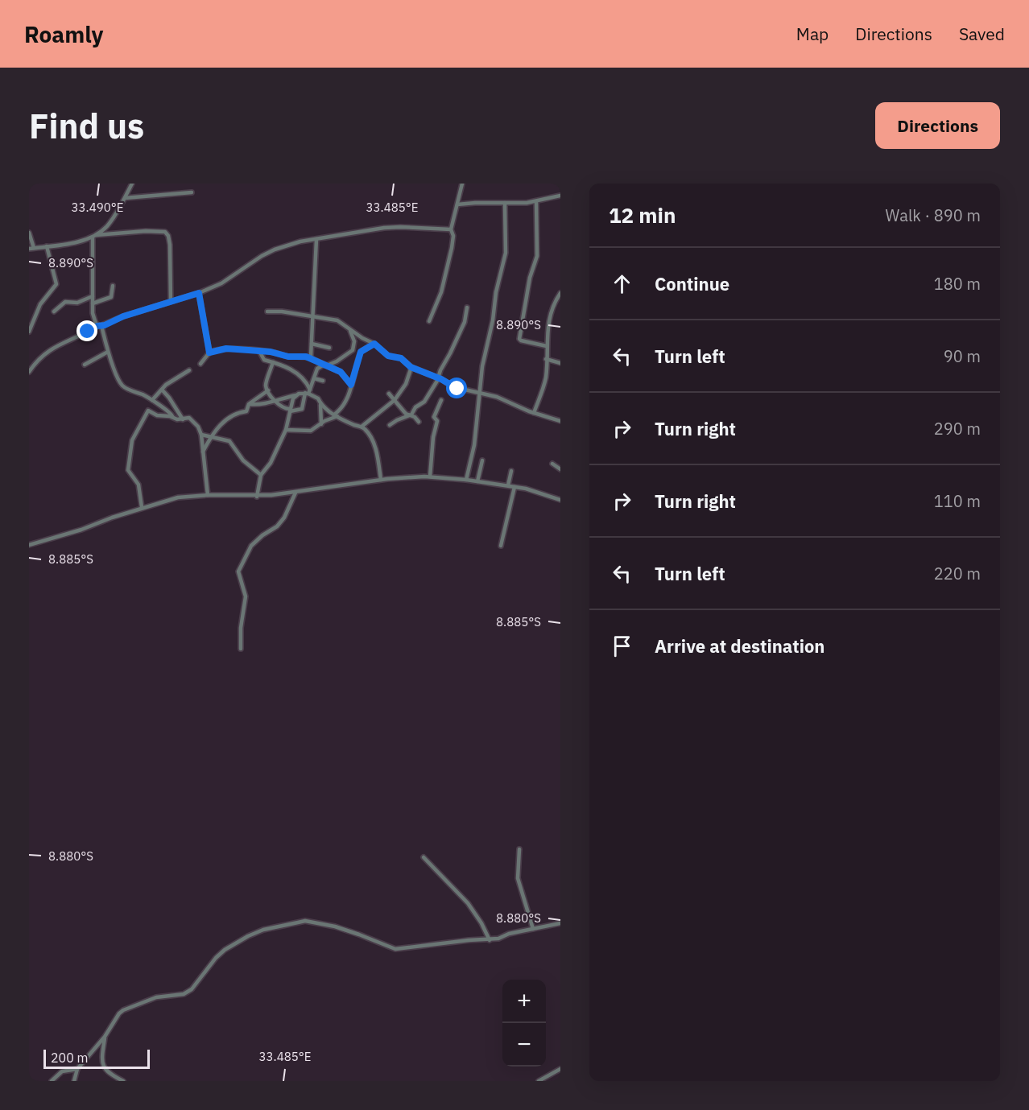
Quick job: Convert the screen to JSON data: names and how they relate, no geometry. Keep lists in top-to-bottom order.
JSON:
{
  "scale_bar": "200 m",
  "page": {
    "header": "Roamly",
    "nav": ["Map", "Directions", "Saved"],
    "buttons": "Directions",
    "title": "Find us",
    "heading": ["12 min", "Walk · 890 m"],
    "list": [
      ["Continue", "180 m"],
      ["Turn left", "90 m"],
      ["Turn right", "290 m"],
      ["Turn right", "110 m"],
      ["Turn left", "220 m"],
      "Arrive at destination"
    ],
    "map_buttons": ["+", "−"],
    "scale": "200 m"
  },
  "coordinates": [
    "33.490°E",
    "33.485°E",
    "8.890°S",
    "8.885°S",
    "8.880°S"
  ]
}
